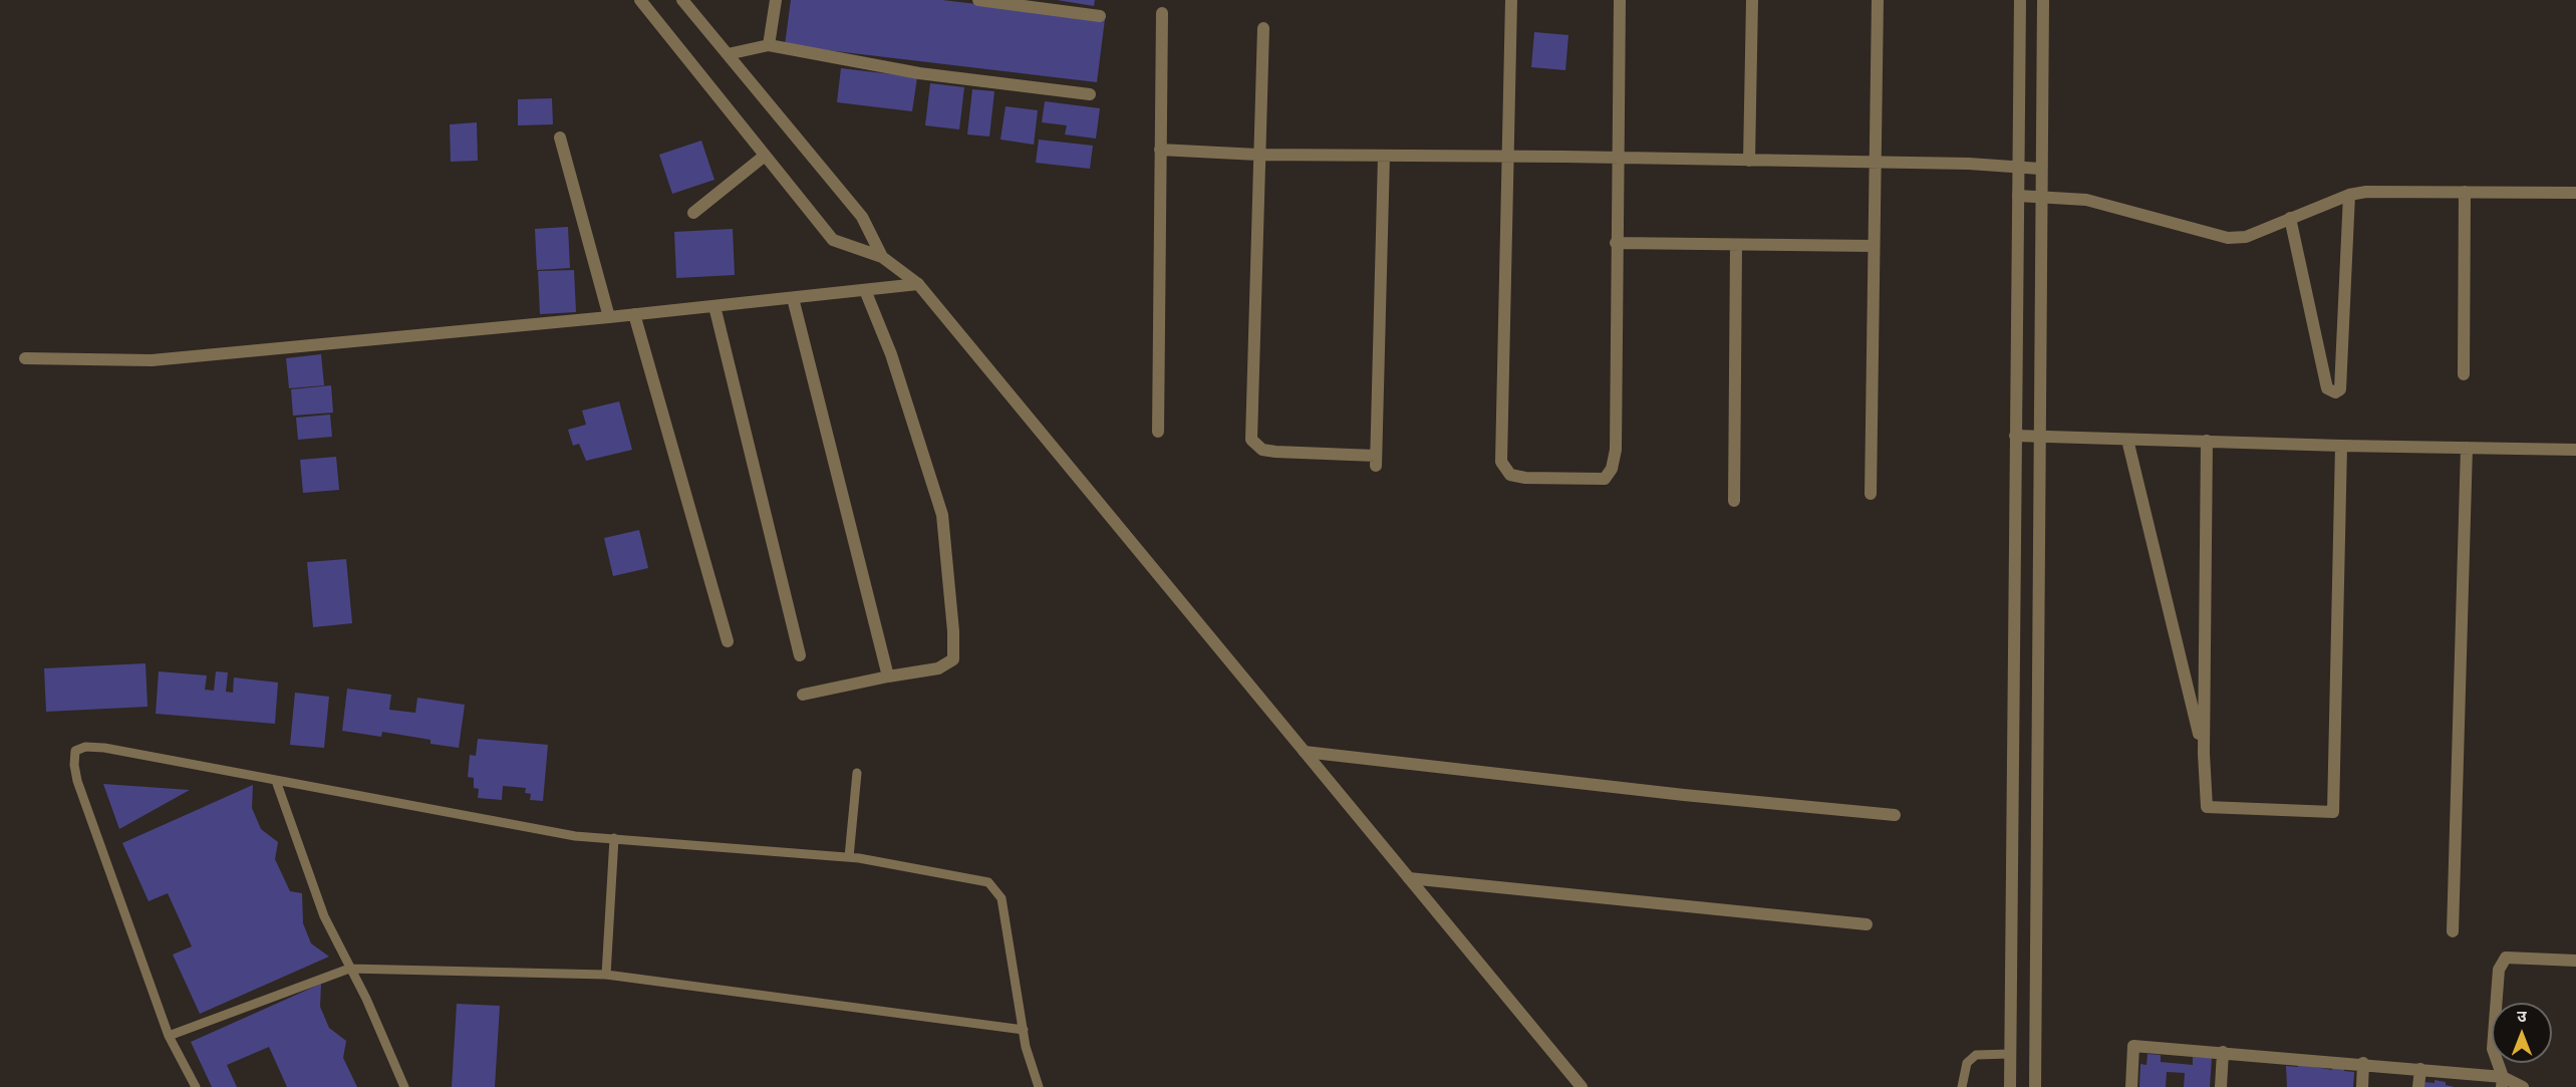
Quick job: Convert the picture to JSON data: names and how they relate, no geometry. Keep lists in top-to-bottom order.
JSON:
{
  "north": "top"
}
